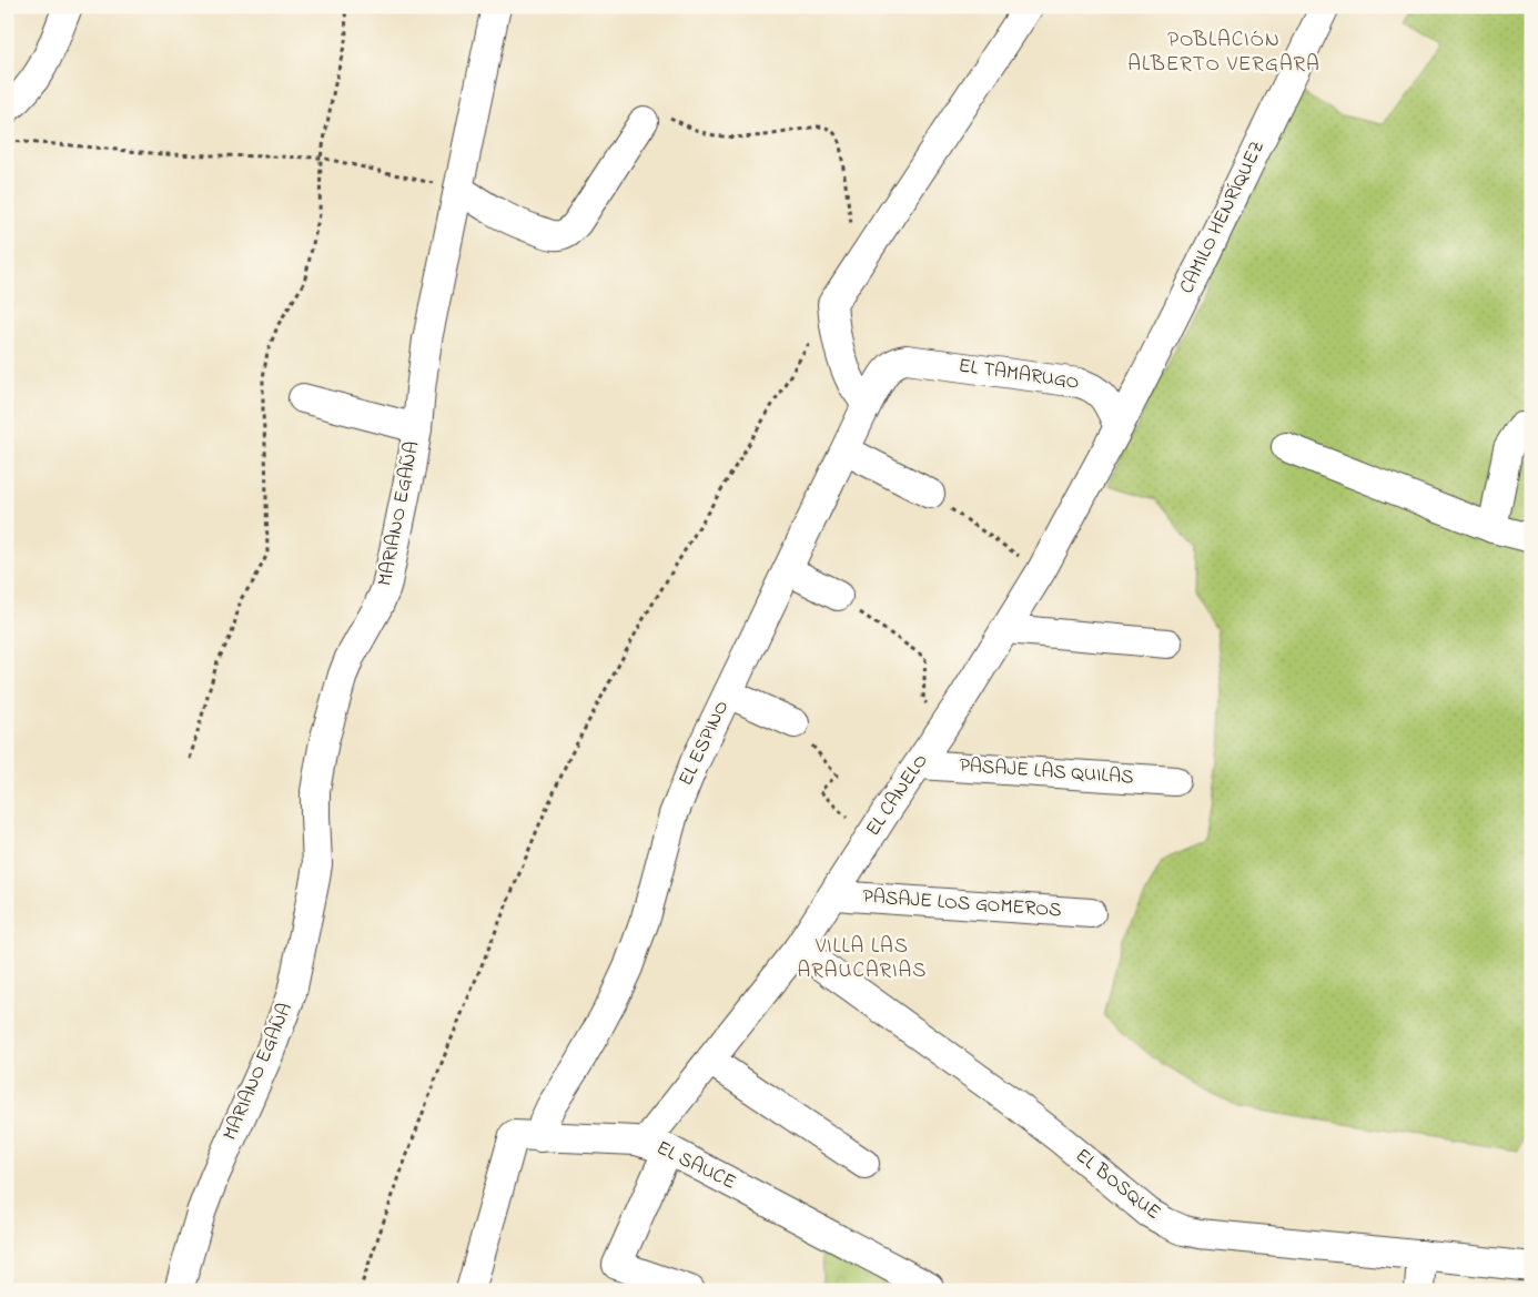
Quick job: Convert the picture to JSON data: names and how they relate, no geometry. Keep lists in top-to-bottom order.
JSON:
{
  "streets": {
    "street": [
      "CAMILO HENRÍQUEZ",
      "EL TAMARUGO",
      "MARIANO EGAÑA",
      "EL ESPINO",
      "PASAJE LAS QUILAS",
      "EL CANELO",
      "PASAJE LOS GOMEROS",
      "EL SAUCE",
      "EL BOSQUE"
    ]
  },
  "crossings": [
    ["CAMILO HENRÍQUEZ", "EL TAMARUGO"],
    ["CAMILO HENRÍQUEZ", "EL CANELO"],
    ["EL TAMARUGO", "EL ESPINO"],
    ["EL TAMARUGO", "EL CANELO"],
    ["EL ESPINO", "EL SAUCE"],
    ["PASAJE LAS QUILAS", "EL CANELO"],
    ["EL CANELO", "PASAJE LOS GOMEROS"],
    ["EL CANELO", "EL SAUCE"],
    ["EL CANELO", "EL BOSQUE"]
  ],
  "districts": ["POBLACIÓN ALBERTO VERGARA", "VILLA LAS ARAUCARIAS"]
}
